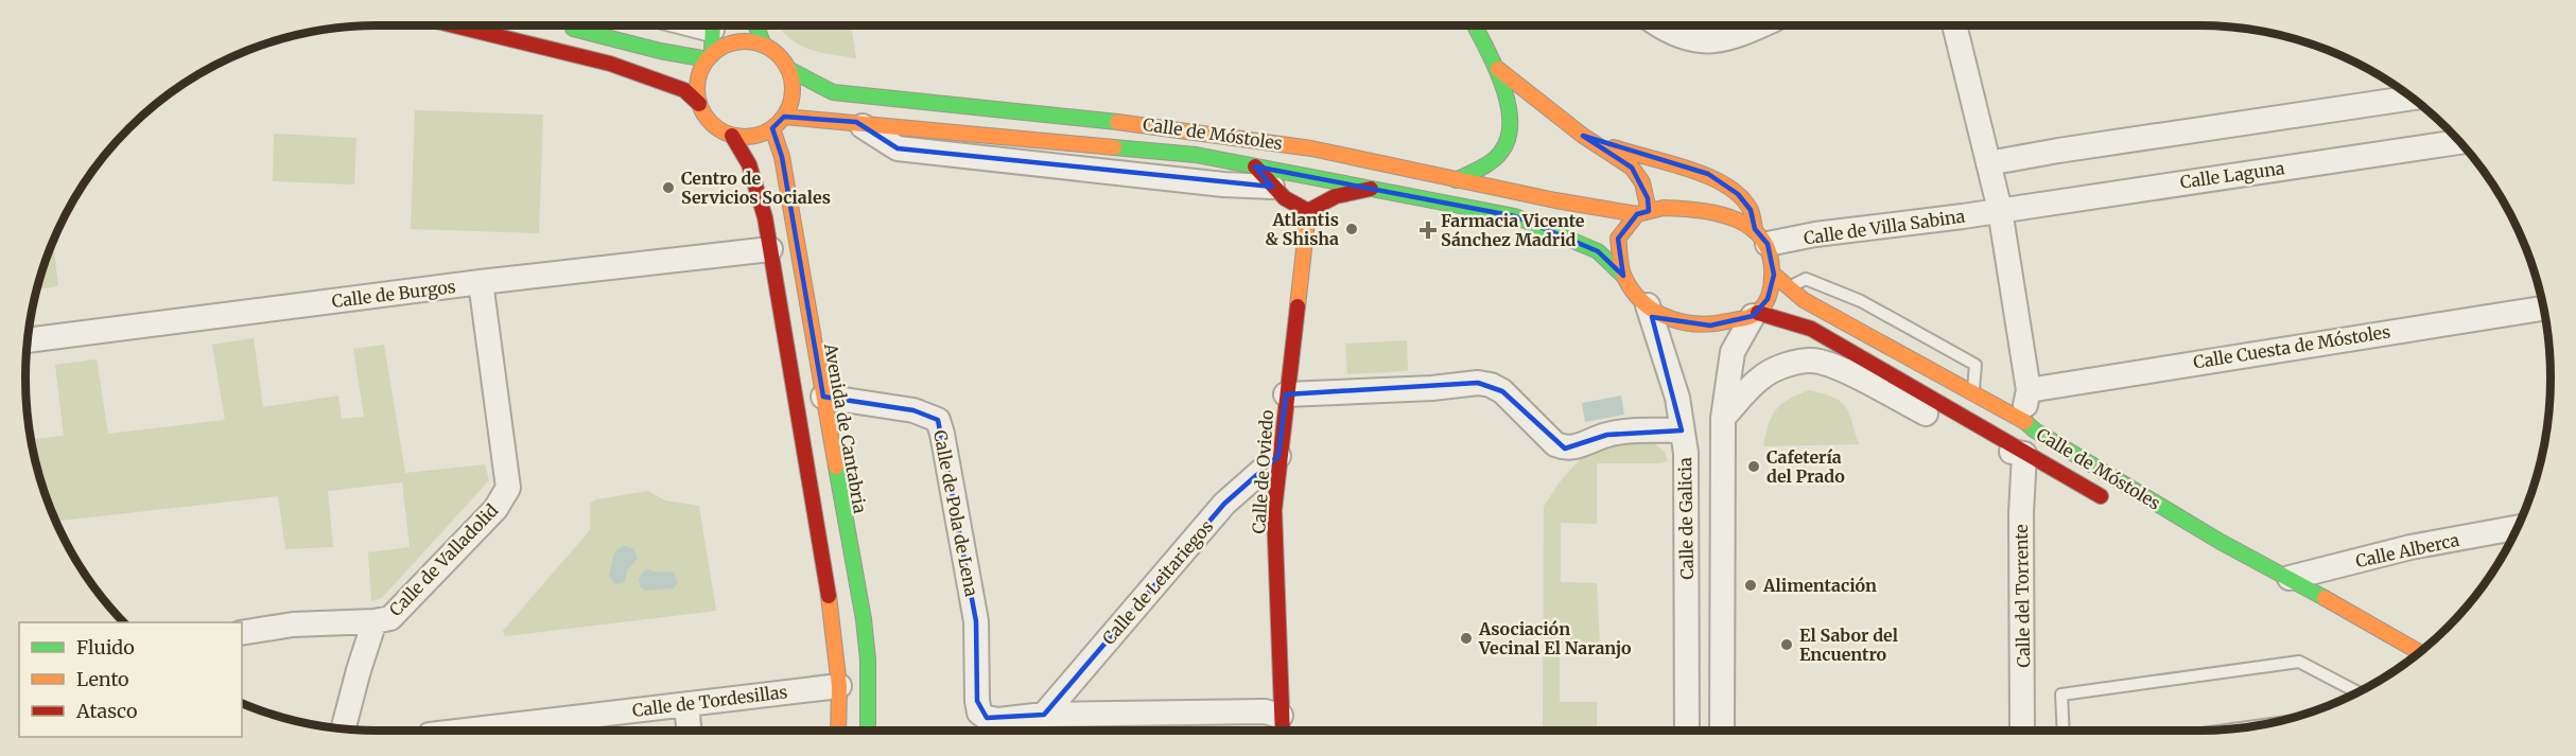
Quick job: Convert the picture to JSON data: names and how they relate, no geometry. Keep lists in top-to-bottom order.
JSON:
{
  "streets": {
    "main road": ["Calle de Móstoles", "Avenida de Cantabria", "Calle de Oviedo"],
    "street": [
      "Calle Laguna",
      "Calle de Villa Sabina",
      "Calle de Burgos",
      "Calle Cuesta de Móstoles",
      "Calle de Pola de Lena",
      "Calle de Galicia",
      "Calle Alberca",
      "Calle de Valladolid",
      "Calle de Leitariegos",
      "Calle del Torrente",
      "Calle de Tordesillas"
    ]
  },
  "crossings": [
    ["Calle de Móstoles", "Calle de Villa Sabina"],
    ["Calle de Móstoles", "Avenida de Cantabria"],
    ["Calle de Móstoles", "Calle de Galicia"],
    ["Calle de Móstoles", "Calle Alberca"],
    ["Calle de Móstoles", "Calle del Torrente"],
    ["Calle Laguna", "Calle de Villa Sabina"],
    ["Calle de Villa Sabina", "Calle de Galicia"],
    ["Calle de Burgos", "Calle de Valladolid"],
    ["Avenida de Cantabria", "Calle de Pola de Lena"],
    ["Calle de Oviedo", "Calle de Pola de Lena"],
    ["Calle de Oviedo", "Calle de Leitariegos"],
    ["Calle de Pola de Lena", "Calle de Leitariegos"]
  ],
  "places": {
    "other": [
      "Centro de Servicios Sociales",
      "Atlantis & Shisha",
      "Cafetería del Prado",
      "Alimentación",
      "Asociación Vecinal El Naranjo",
      "El Sabor del Encuentro"
    ],
    "health": ["Farmacia Vicente Sánchez Madrid"]
  },
  "legend": ["Fluido", "Lento", "Atasco"]
}
